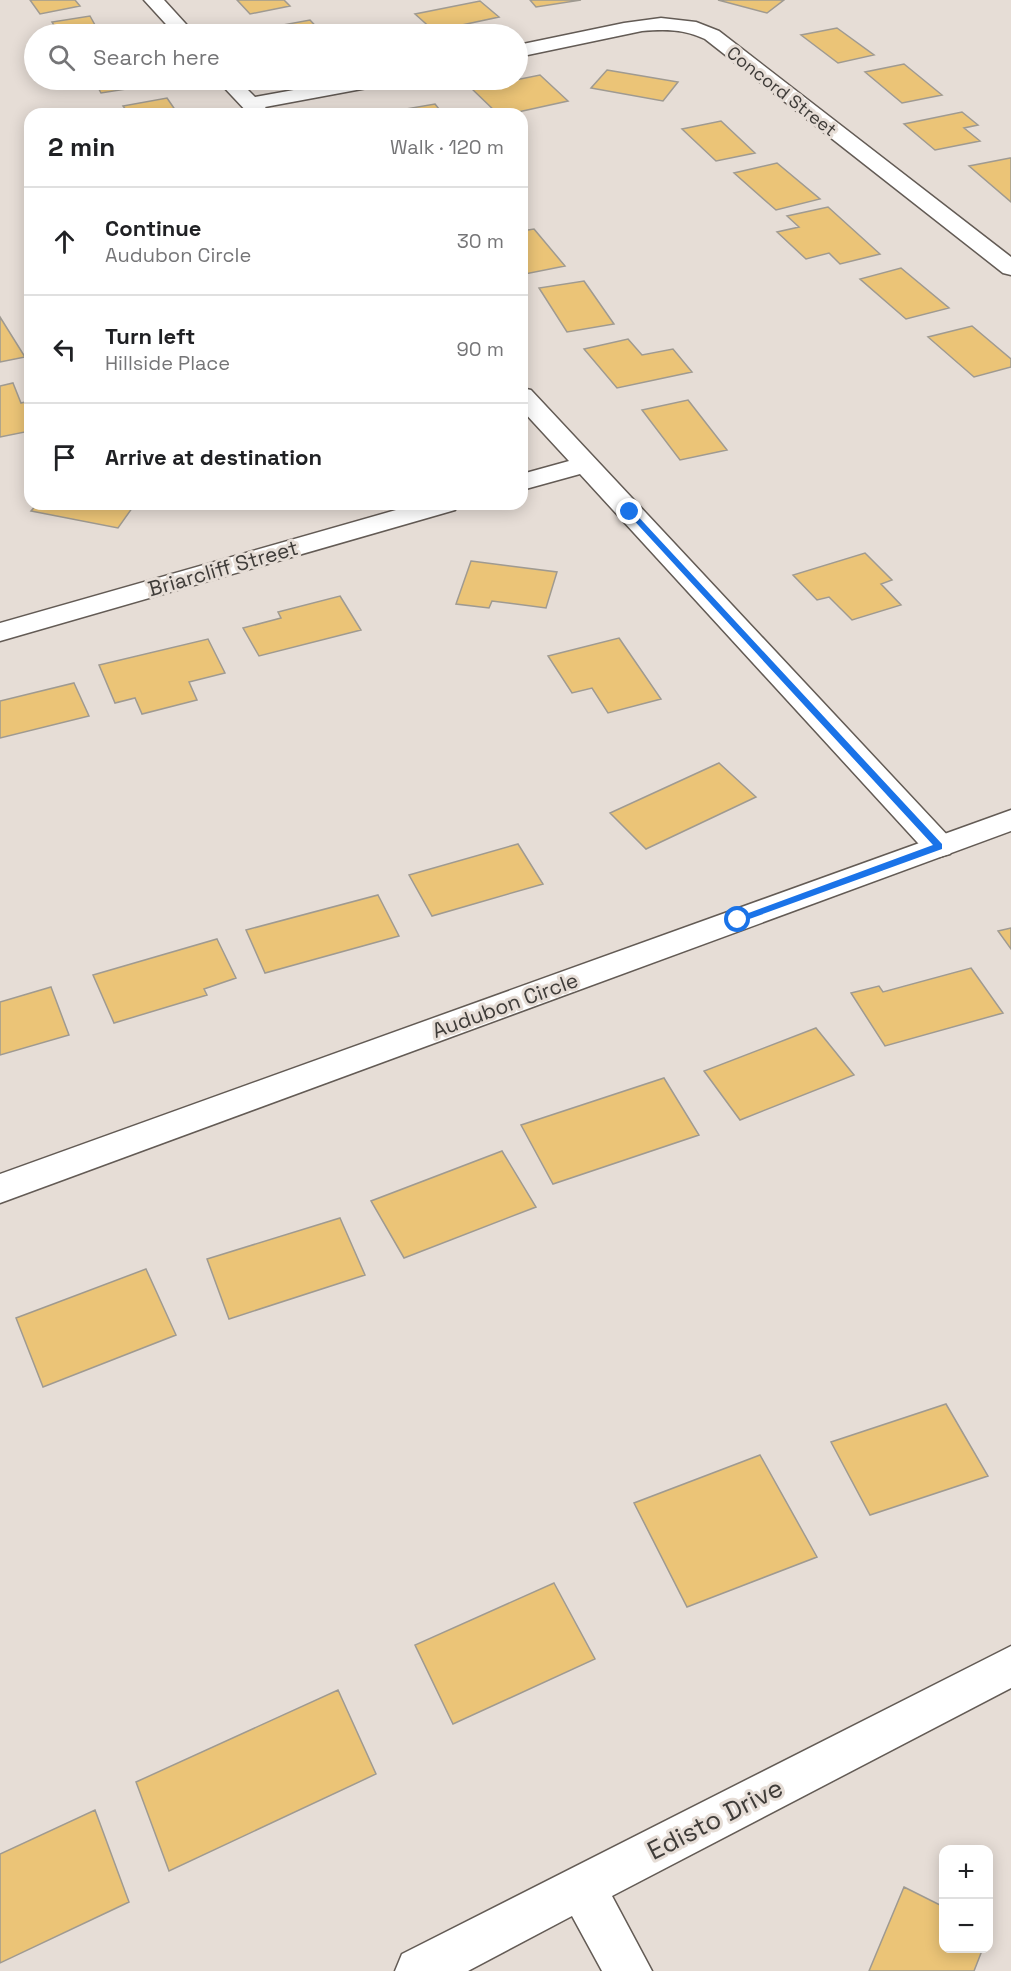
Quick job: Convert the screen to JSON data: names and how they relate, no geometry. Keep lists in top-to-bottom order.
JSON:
{
  "streets": {
    "street": [
      "Concord Street",
      "Briarcliff Street",
      "Audubon Circle",
      "Edisto Drive"
    ]
  },
  "page": {
    "search": "Search here",
    "heading": ["2 min", "Walk · 120 m"],
    "list": [
      ["Continue", "Audubon Circle", "30 m"],
      ["Turn left", "Hillside Place", "90 m"],
      "Arrive at destination"
    ],
    "map_buttons": ["+", "−"]
  }
}
